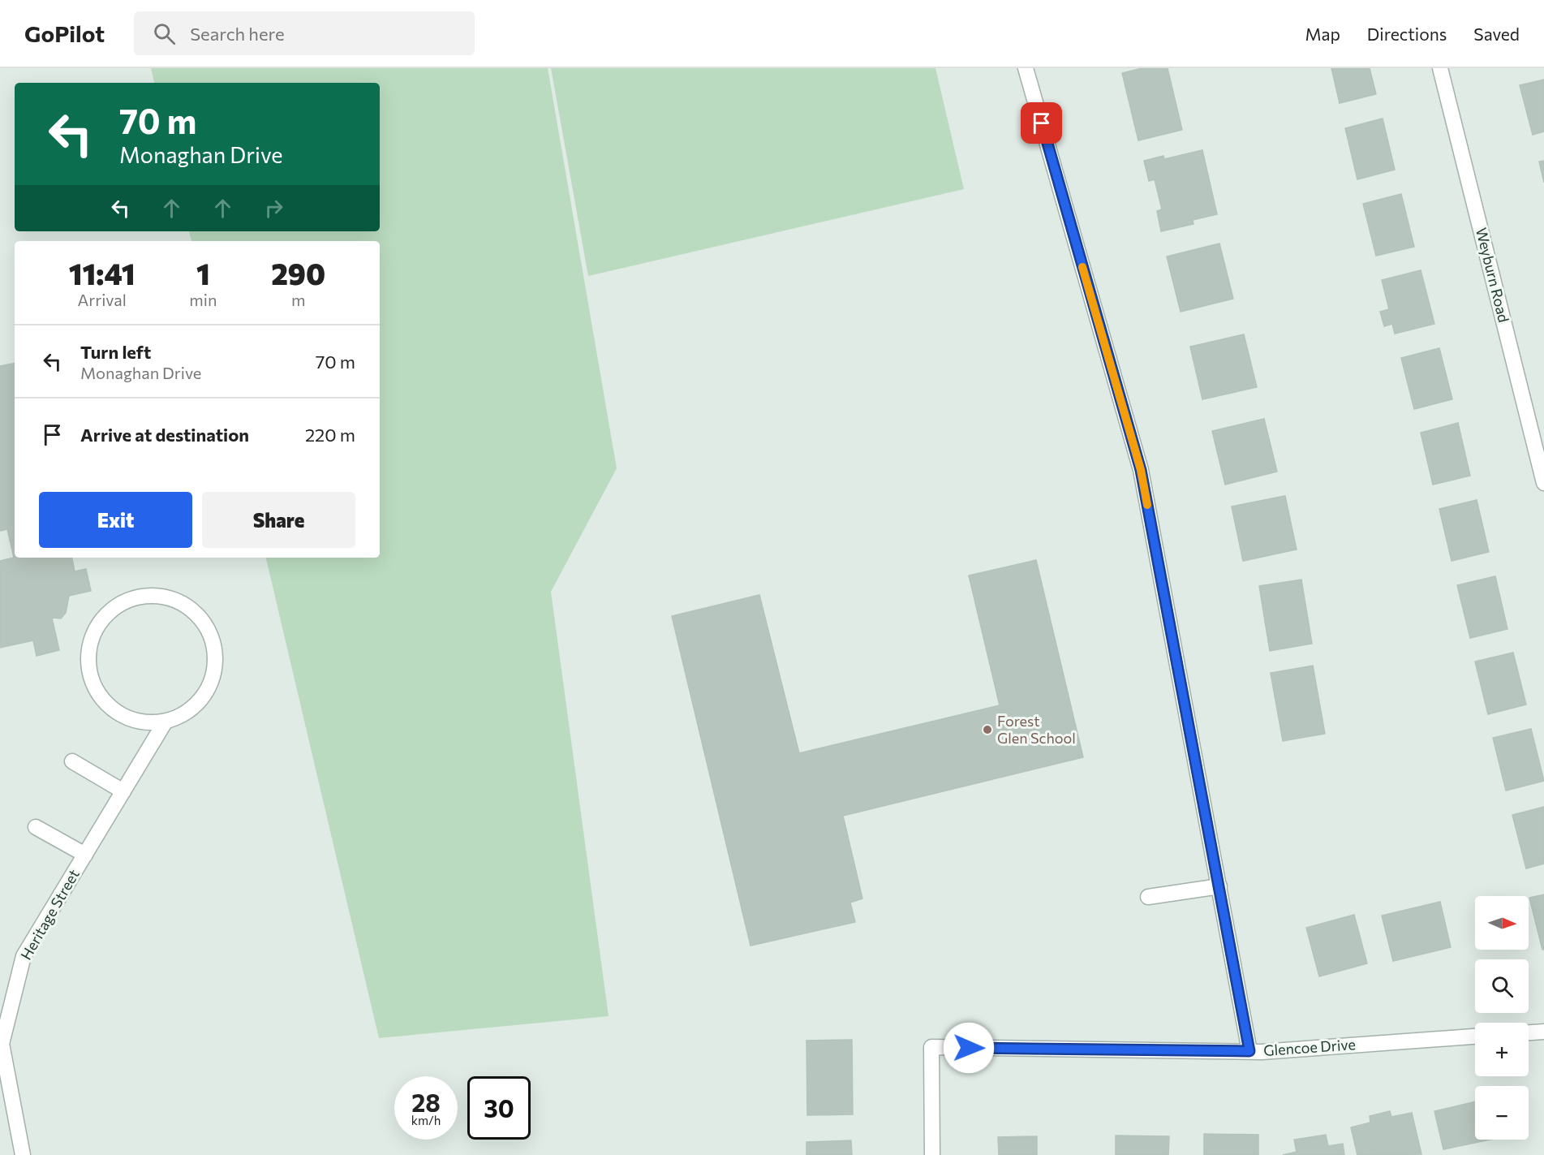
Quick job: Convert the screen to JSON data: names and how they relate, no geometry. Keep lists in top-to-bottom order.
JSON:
{
  "streets": {
    "street": ["Weyburn Road", "Heritage Street", "Glencoe Drive"]
  },
  "places": ["Forest Glen School"],
  "north": "right",
  "page": {
    "header": "GoPilot",
    "search": "Search here",
    "nav": ["Map", "Directions", "Saved"],
    "turn": ["70 m", "Monaghan Drive"],
    "eta": [
      "11:41",
      "Arrival",
      "1",
      "min",
      "290",
      "m"
    ],
    "list": [
      {
        "name": "Turn left",
        "note": "Monaghan Drive",
        "value": "70 m"
      },
      {
        "name": "Arrive at destination",
        "value": "220 m"
      }
    ],
    "buttons": ["Exit", "Share"],
    "map_buttons": ["+", "−"],
    "speed": "28 km/h",
    "limit": "30"
  }
}
